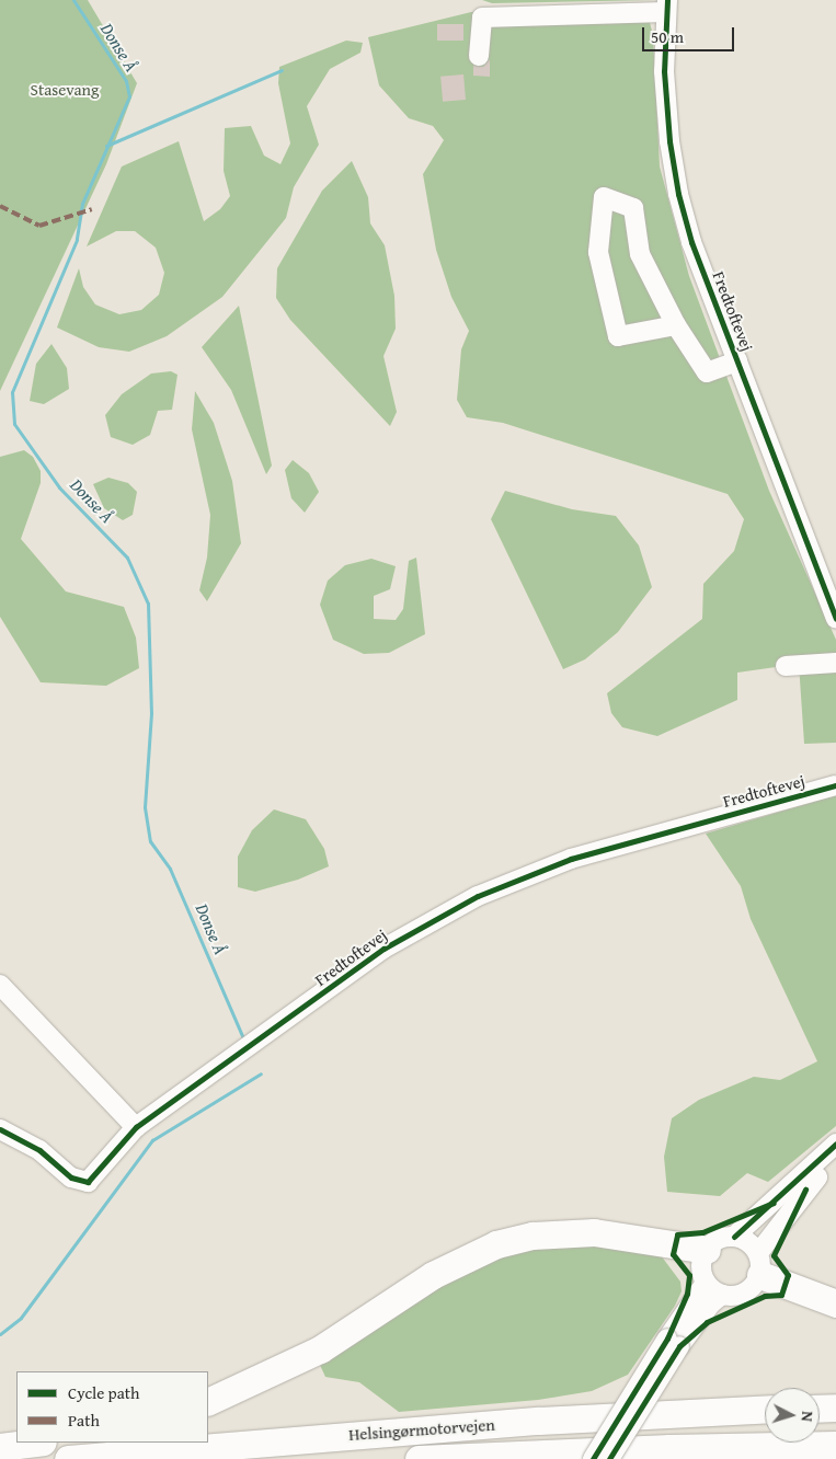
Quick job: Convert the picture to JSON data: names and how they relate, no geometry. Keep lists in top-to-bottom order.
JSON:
{
  "streets": {
    "highway": ["Helsingørmotorvejen"],
    "street": ["Fredtoftevej"]
  },
  "water": ["Donse Å"],
  "parks": ["Stasevang"],
  "legend": ["Cycle path", "Path"],
  "scale_bar": "50 m",
  "north": "right"
}
